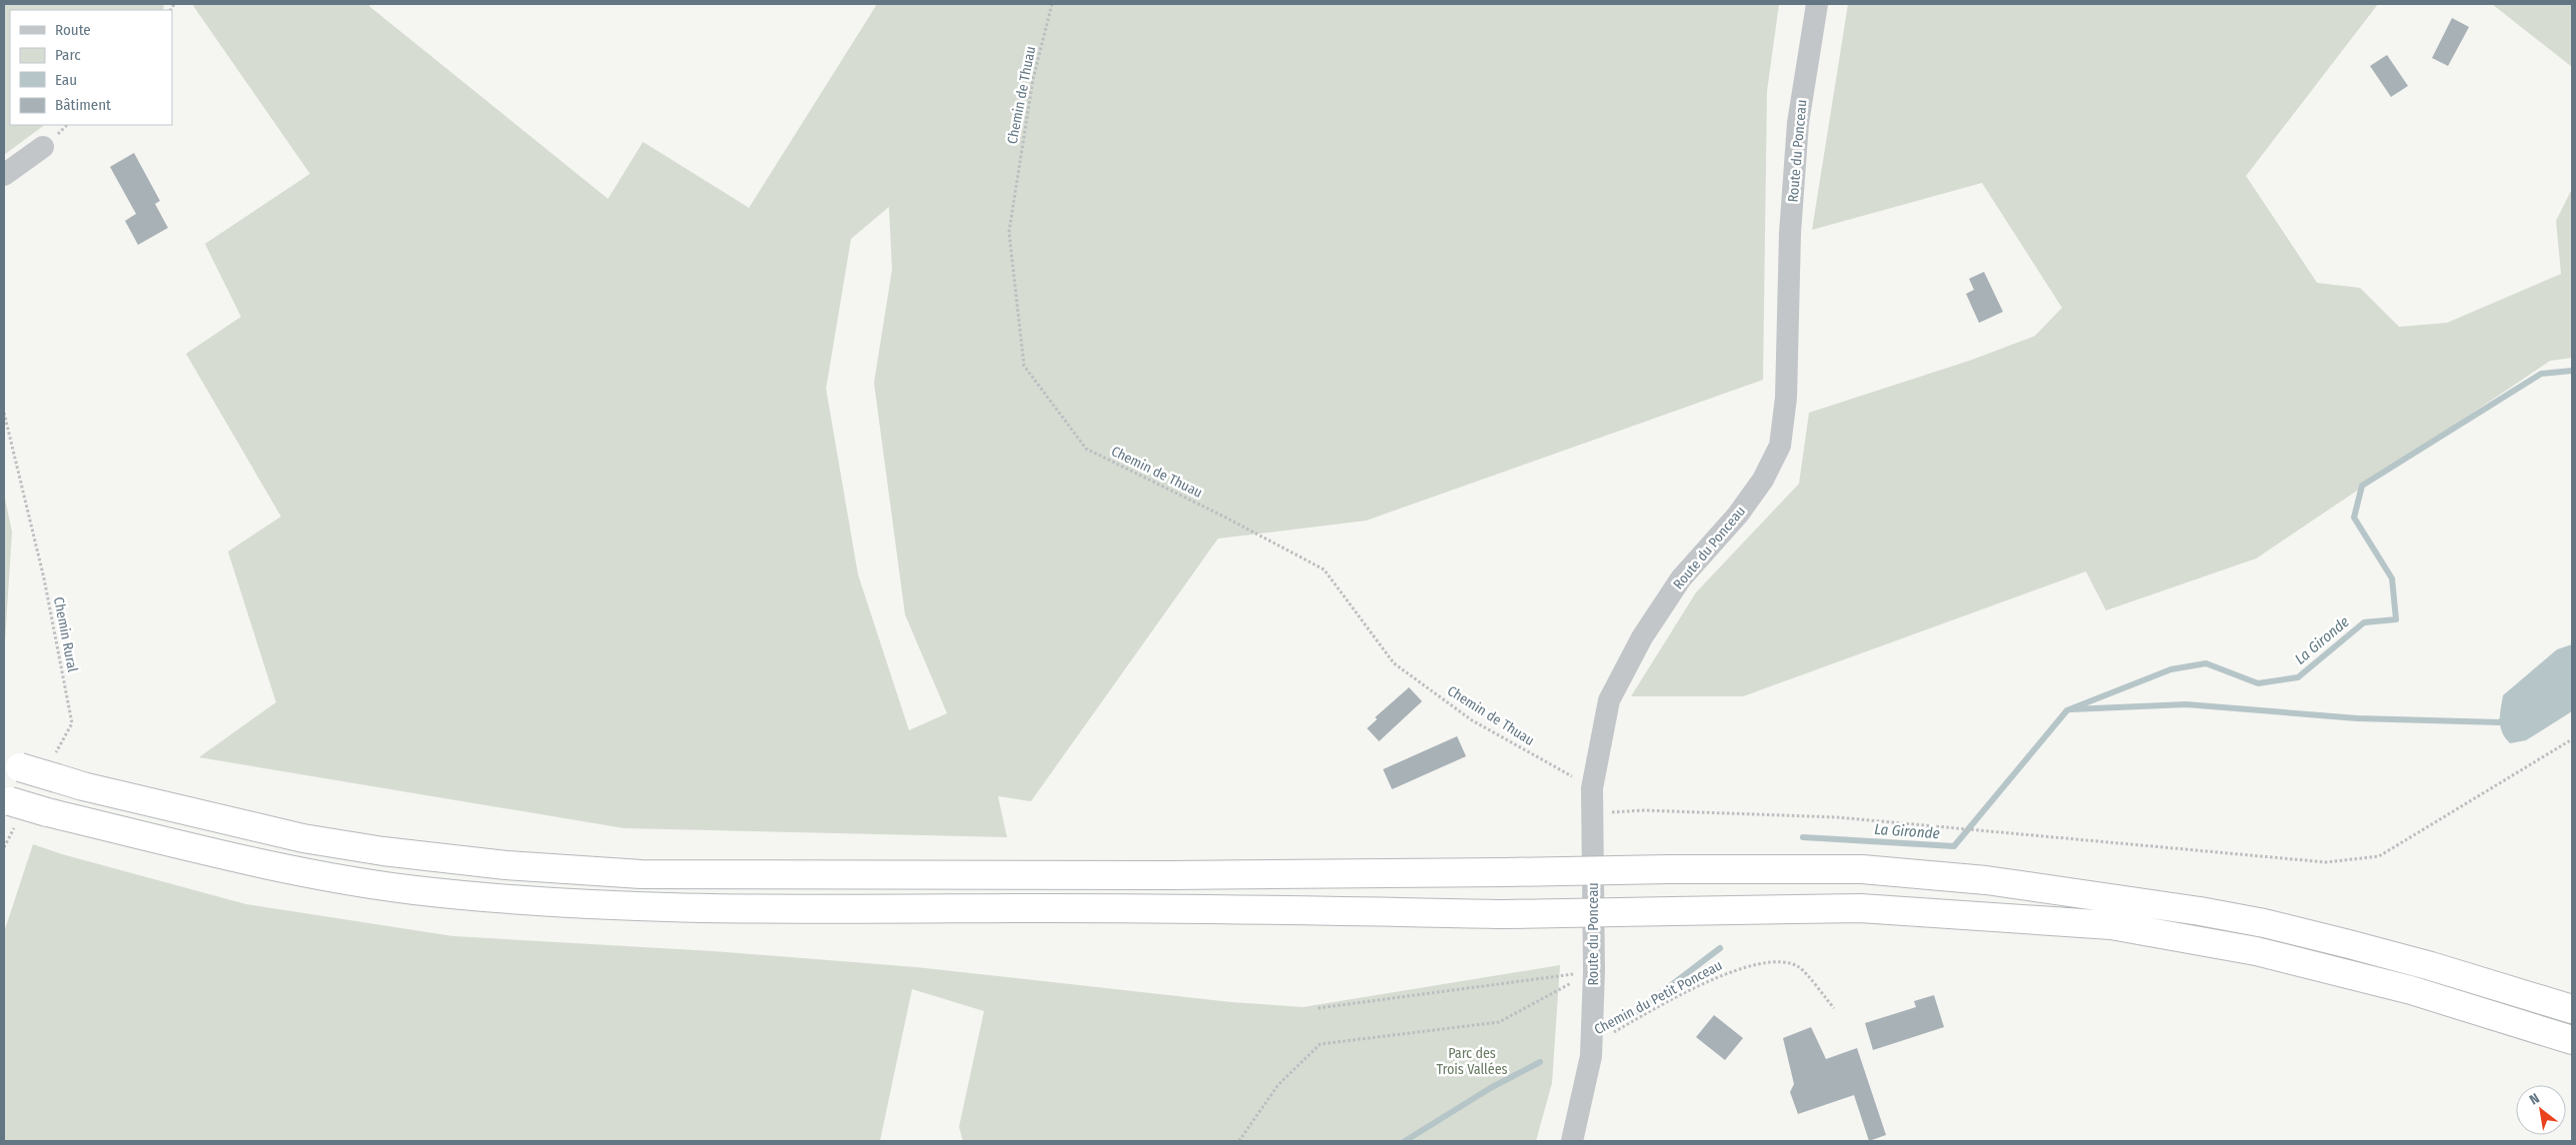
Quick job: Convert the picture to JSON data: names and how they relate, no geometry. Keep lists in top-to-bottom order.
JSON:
{
  "streets": {
    "street": ["Route du Ponceau"],
    "path": ["Chemin de Thuau", "Chemin Rural", "Chemin du Petit Ponceau"]
  },
  "crossings": [
    ["Chemin de Thuau", "Route du Ponceau"],
    ["Route du Ponceau", "Chemin du Petit Ponceau"]
  ],
  "water": ["La Gironde"],
  "parks": ["Parc des Trois Vallées"],
  "legend": [
    "Route",
    "Parc",
    "Eau",
    "Bâtiment"
  ],
  "north": "top left"
}
